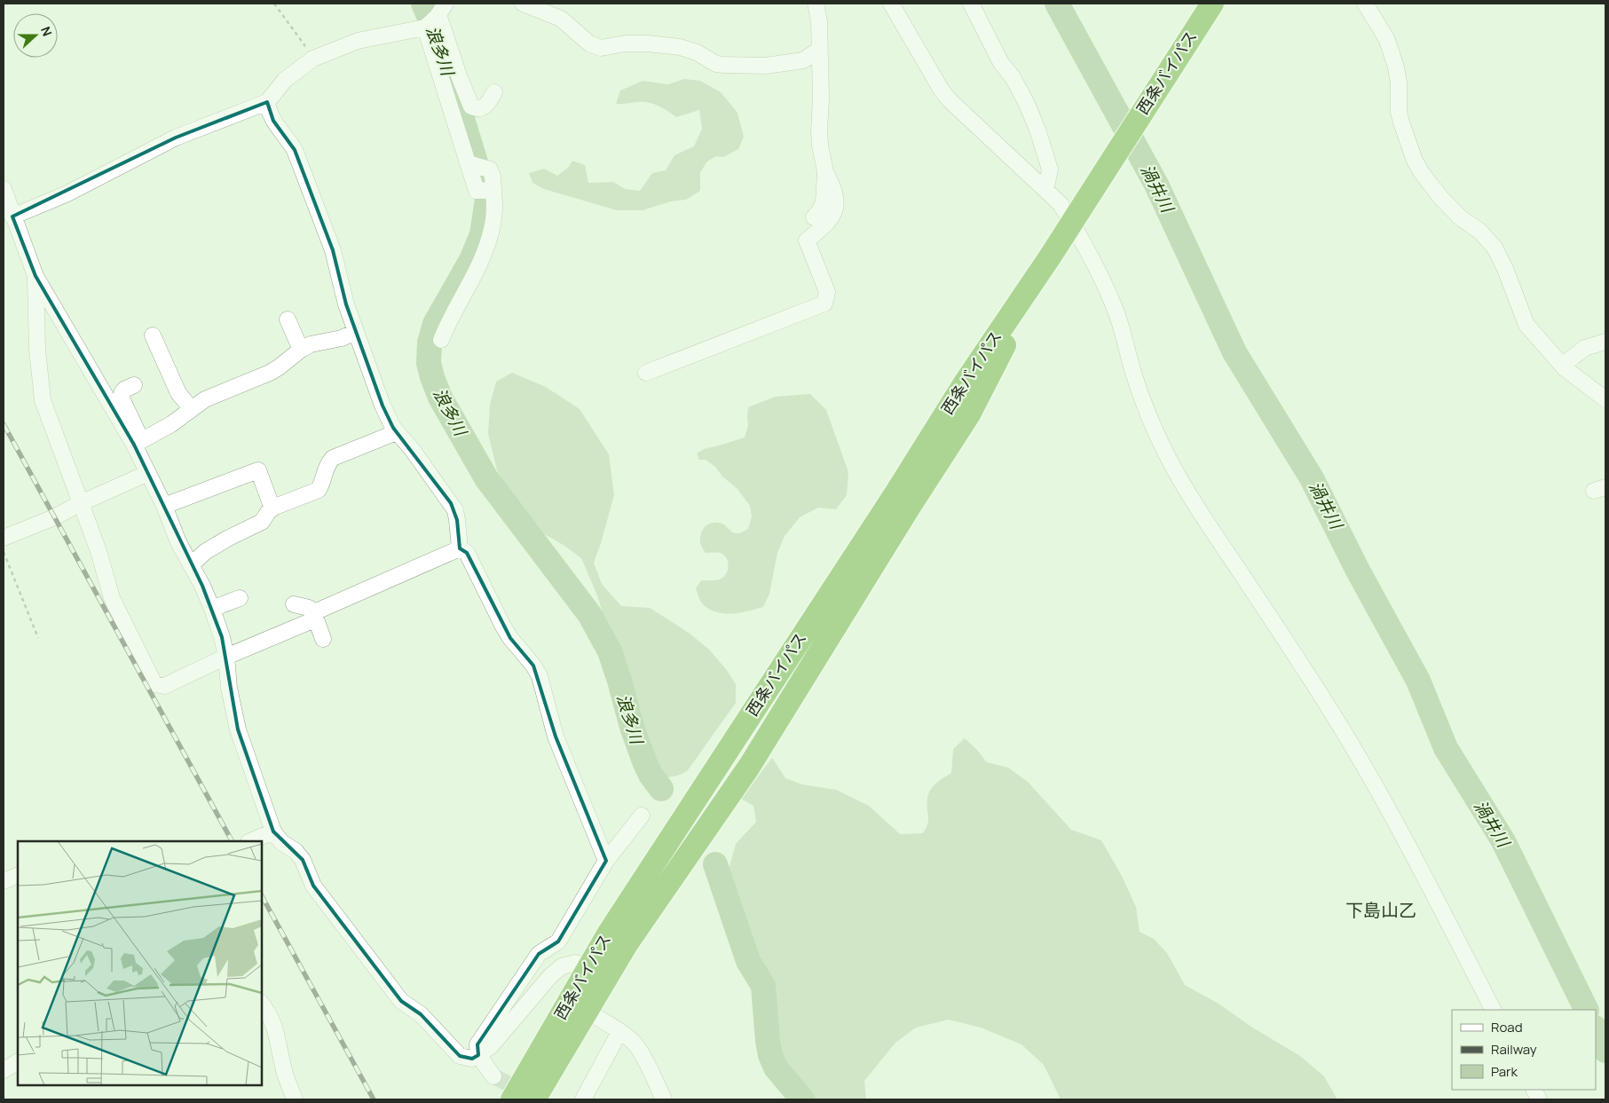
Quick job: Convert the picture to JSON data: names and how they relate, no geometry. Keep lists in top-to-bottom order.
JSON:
{
  "streets": {
    "highway": ["西条バイパス"]
  },
  "districts": ["下島山乙"],
  "water": ["浪多川", "渦井川"],
  "legend": ["Road", "Railway", "Park"],
  "north": "right"
}
